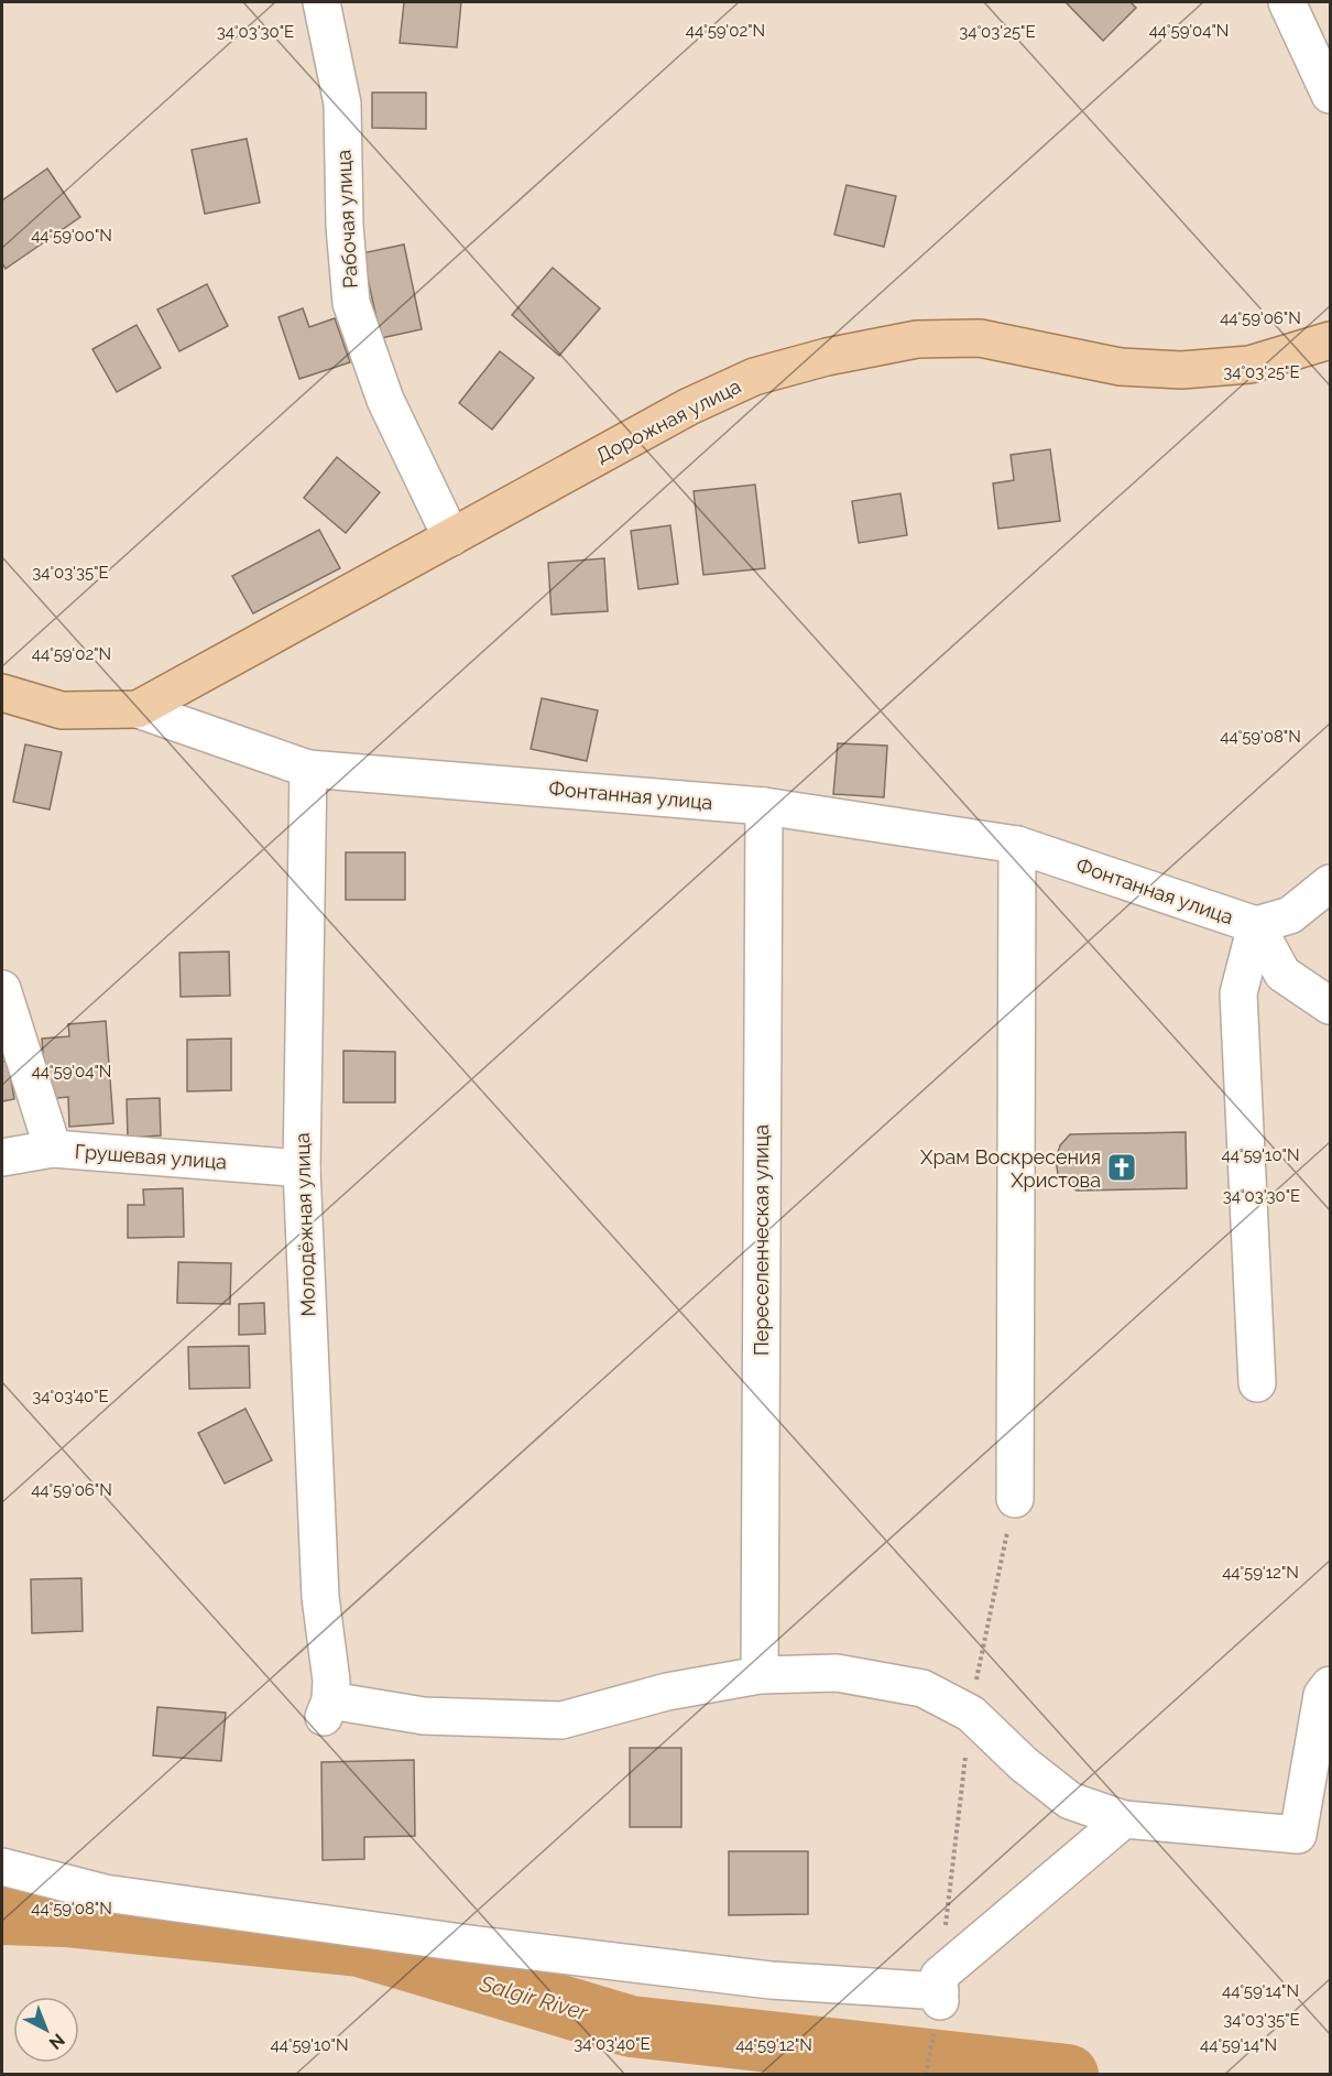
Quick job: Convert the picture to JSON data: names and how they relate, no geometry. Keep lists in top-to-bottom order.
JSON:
{
  "streets": {
    "main road": ["Дорожная улица", "Фонтанная улица"],
    "street": [
      "Рабочая улица",
      "Грушевая улица",
      "Молодёжная улица",
      "Переселенческая улица"
    ]
  },
  "crossings": [
    ["Рабочая улица", "Дорожная улица"],
    ["Дорожная улица", "Фонтанная улица"],
    ["Фонтанная улица", "Молодёжная улица"],
    ["Фонтанная улица", "Переселенческая улица"],
    ["Грушевая улица", "Молодёжная улица"],
    ["Молодёжная улица", "Переселенческая улица"]
  ],
  "water": ["Salgir River"],
  "places": {
    "church": ["Храм Воскресения Христова"]
  },
  "north": "bottom right",
  "coordinates": [
    "44°59'02\"N",
    "44°59'04\"N",
    "34°03'30\"E",
    "34°03'25\"E",
    "44°59'00\"N",
    "44°59'06\"N",
    "34°03'35\"E",
    "44°59'08\"N",
    "44°59'10\"N",
    "34°03'40\"E",
    "44°59'12\"N",
    "44°59'14\"N"
  ]
}
